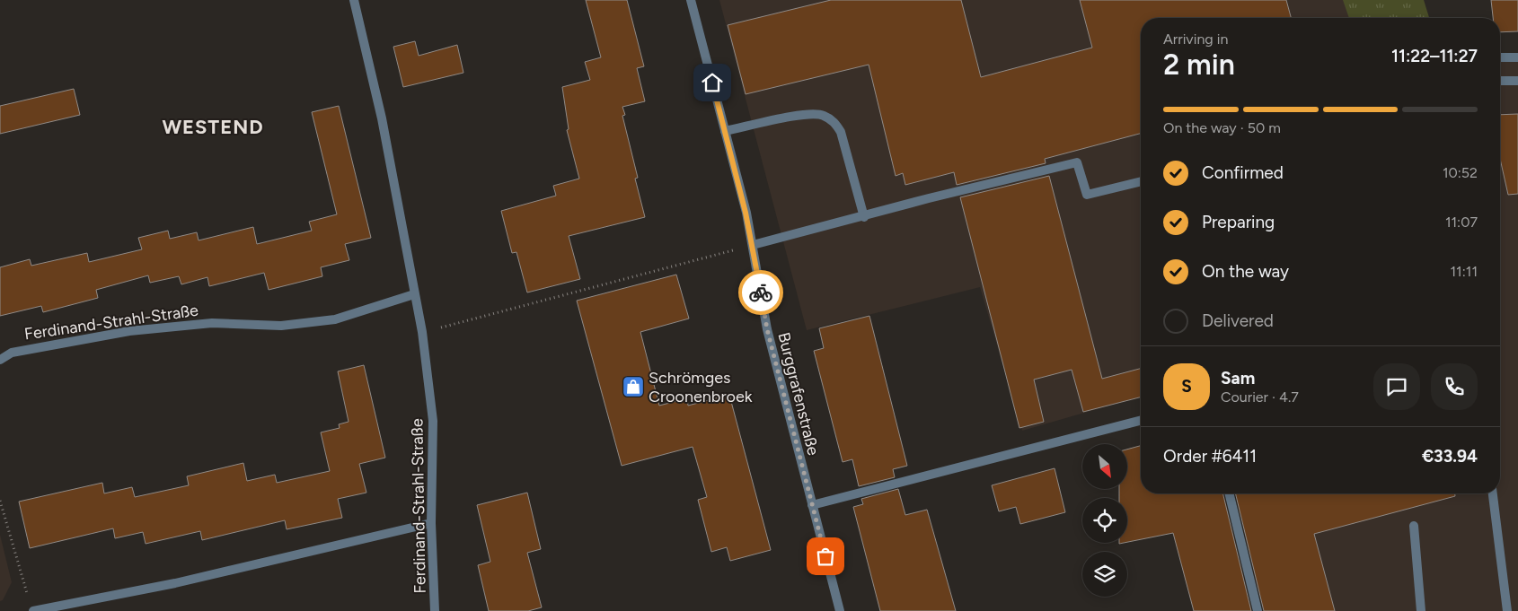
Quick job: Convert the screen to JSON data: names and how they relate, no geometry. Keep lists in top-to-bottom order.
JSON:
{
  "streets": {
    "street": ["Ferdinand-Strahl-Straße", "Burggrafenstraße"]
  },
  "districts": ["WESTEND"],
  "places": {
    "shop": ["Schrömges Croonenbroek"]
  },
  "north": "bottom right",
  "page": {
    "heading": ["2 min", "Arriving in", "11:22–11:27"],
    "panel": [
      "Sam",
      "Courier · 4.7",
      "Order #6411",
      "€33.94"
    ],
    "bar": "On the way · 50 m",
    "list": [
      ["Confirmed", "10:52"],
      ["Preparing", "11:07"],
      ["On the way", "11:11"],
      "Delivered"
    ],
    "round": "S"
  }
}
